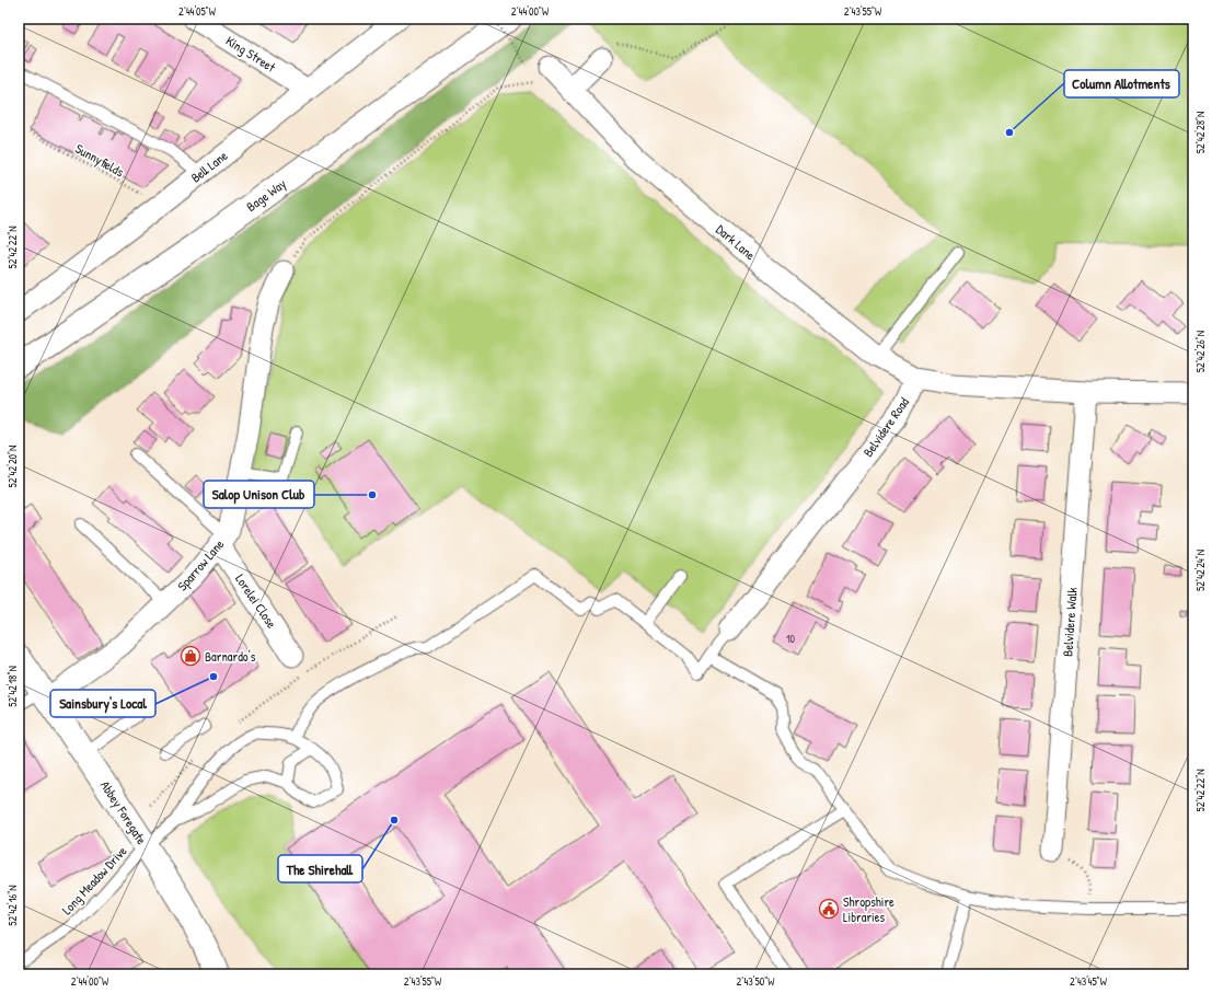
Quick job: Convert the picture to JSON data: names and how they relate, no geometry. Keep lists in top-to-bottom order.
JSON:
{
  "streets": {
    "main road": ["Bage Way", "Abbey Foregate"],
    "street": [
      "King Street",
      "Bell Lane",
      "Dark Lane",
      "Belvidere Road",
      "Sparrow Lane",
      "Lorelei Close",
      "Belvidere Walk"
    ],
    "lane": ["Long Meadow Drive"],
    "path": ["Sunnyfields"]
  },
  "crossings": [
    ["King Street", "Bell Lane"],
    ["Sunnyfields", "Bell Lane"],
    ["Dark Lane", "Belvidere Road"],
    ["Sparrow Lane", "Lorelei Close"],
    ["Sparrow Lane", "Abbey Foregate"],
    ["Abbey Foregate", "Long Meadow Drive"]
  ],
  "places": {
    "other": [
      "Column Allotments",
      "Salop Unison Club",
      "Sainsbury's Local",
      "The Shirehall"
    ],
    "shop": ["Barnardo's"],
    "public building": ["Shropshire Libraries"]
  },
  "house_numbers": ["10"],
  "coordinates": [
    "2°44'05\"W",
    "2°44'00\"W",
    "2°43'55\"W",
    "52°42'28\"N",
    "52°42'22\"N",
    "52°42'26\"N",
    "52°42'20\"N",
    "52°42'24\"N",
    "52°42'18\"N",
    "52°42'16\"N",
    "2°43'50\"W",
    "2°43'45\"W"
  ]
}
